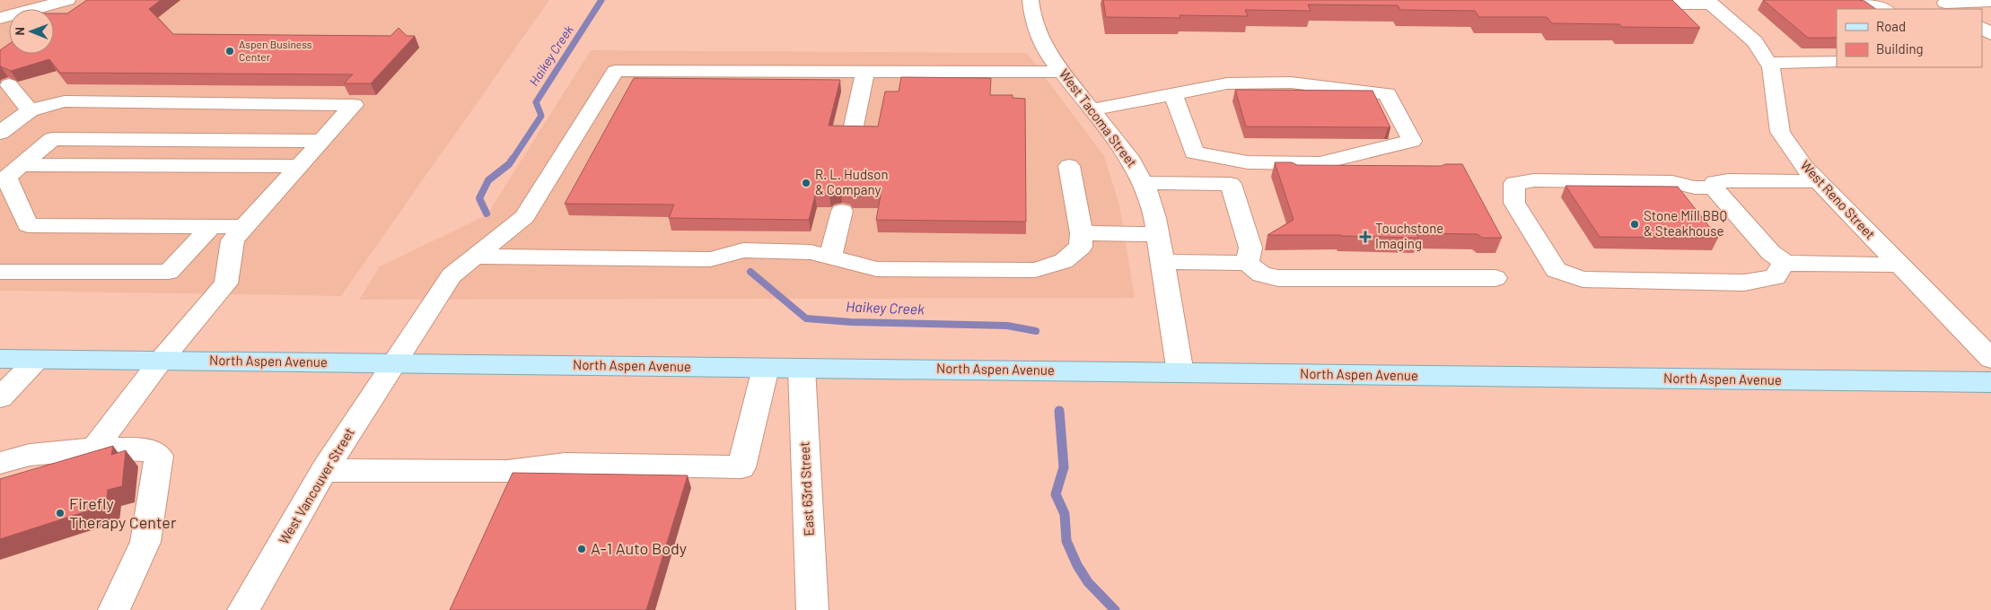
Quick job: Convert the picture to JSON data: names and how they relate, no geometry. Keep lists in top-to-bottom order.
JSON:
{
  "streets": {
    "main road": ["North Aspen Avenue"],
    "street": [
      "West Tacoma Street",
      "West Reno Street",
      "West Vancouver Street",
      "East 63rd Street"
    ]
  },
  "crossings": [
    ["West Tacoma Street", "North Aspen Avenue"],
    ["North Aspen Avenue", "West Vancouver Street"],
    ["North Aspen Avenue", "East 63rd Street"]
  ],
  "water": ["Haikey Creek"],
  "places": {
    "other": [
      "Aspen Business Center",
      "R. L. Hudson & Company",
      "Stone Mill BBQ & Steakhouse",
      "Firefly Therapy Center",
      "A-1 Auto Body"
    ],
    "health": ["Touchstone Imaging"]
  },
  "legend": ["Road", "Building"],
  "north": "left"
}
